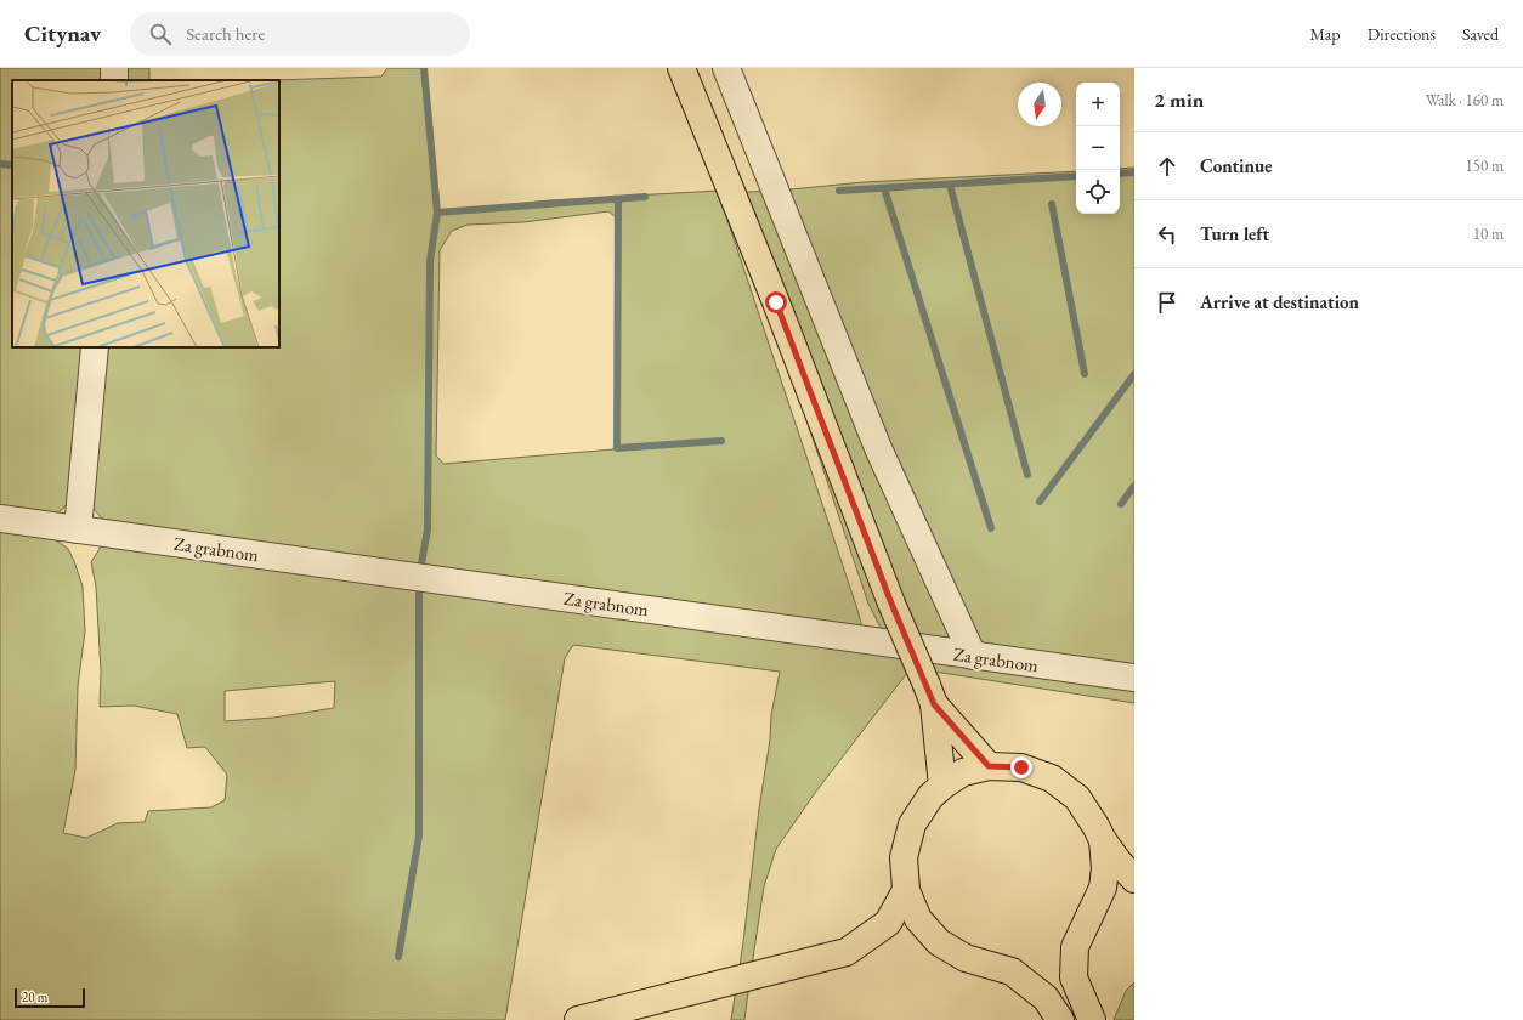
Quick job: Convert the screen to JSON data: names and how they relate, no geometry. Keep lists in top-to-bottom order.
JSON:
{
  "streets": {
    "street": ["Za grabnom"]
  },
  "scale_bar": "20 m",
  "north": "bottom",
  "page": {
    "header": "Citynav",
    "search": "Search here",
    "nav": ["Map", "Directions", "Saved"],
    "heading": ["2 min", "Walk · 160 m"],
    "map_buttons": ["+", "−"],
    "list": [
      ["Continue", "150 m"],
      ["Turn left", "10 m"],
      "Arrive at destination"
    ],
    "scale": "20 m"
  }
}
